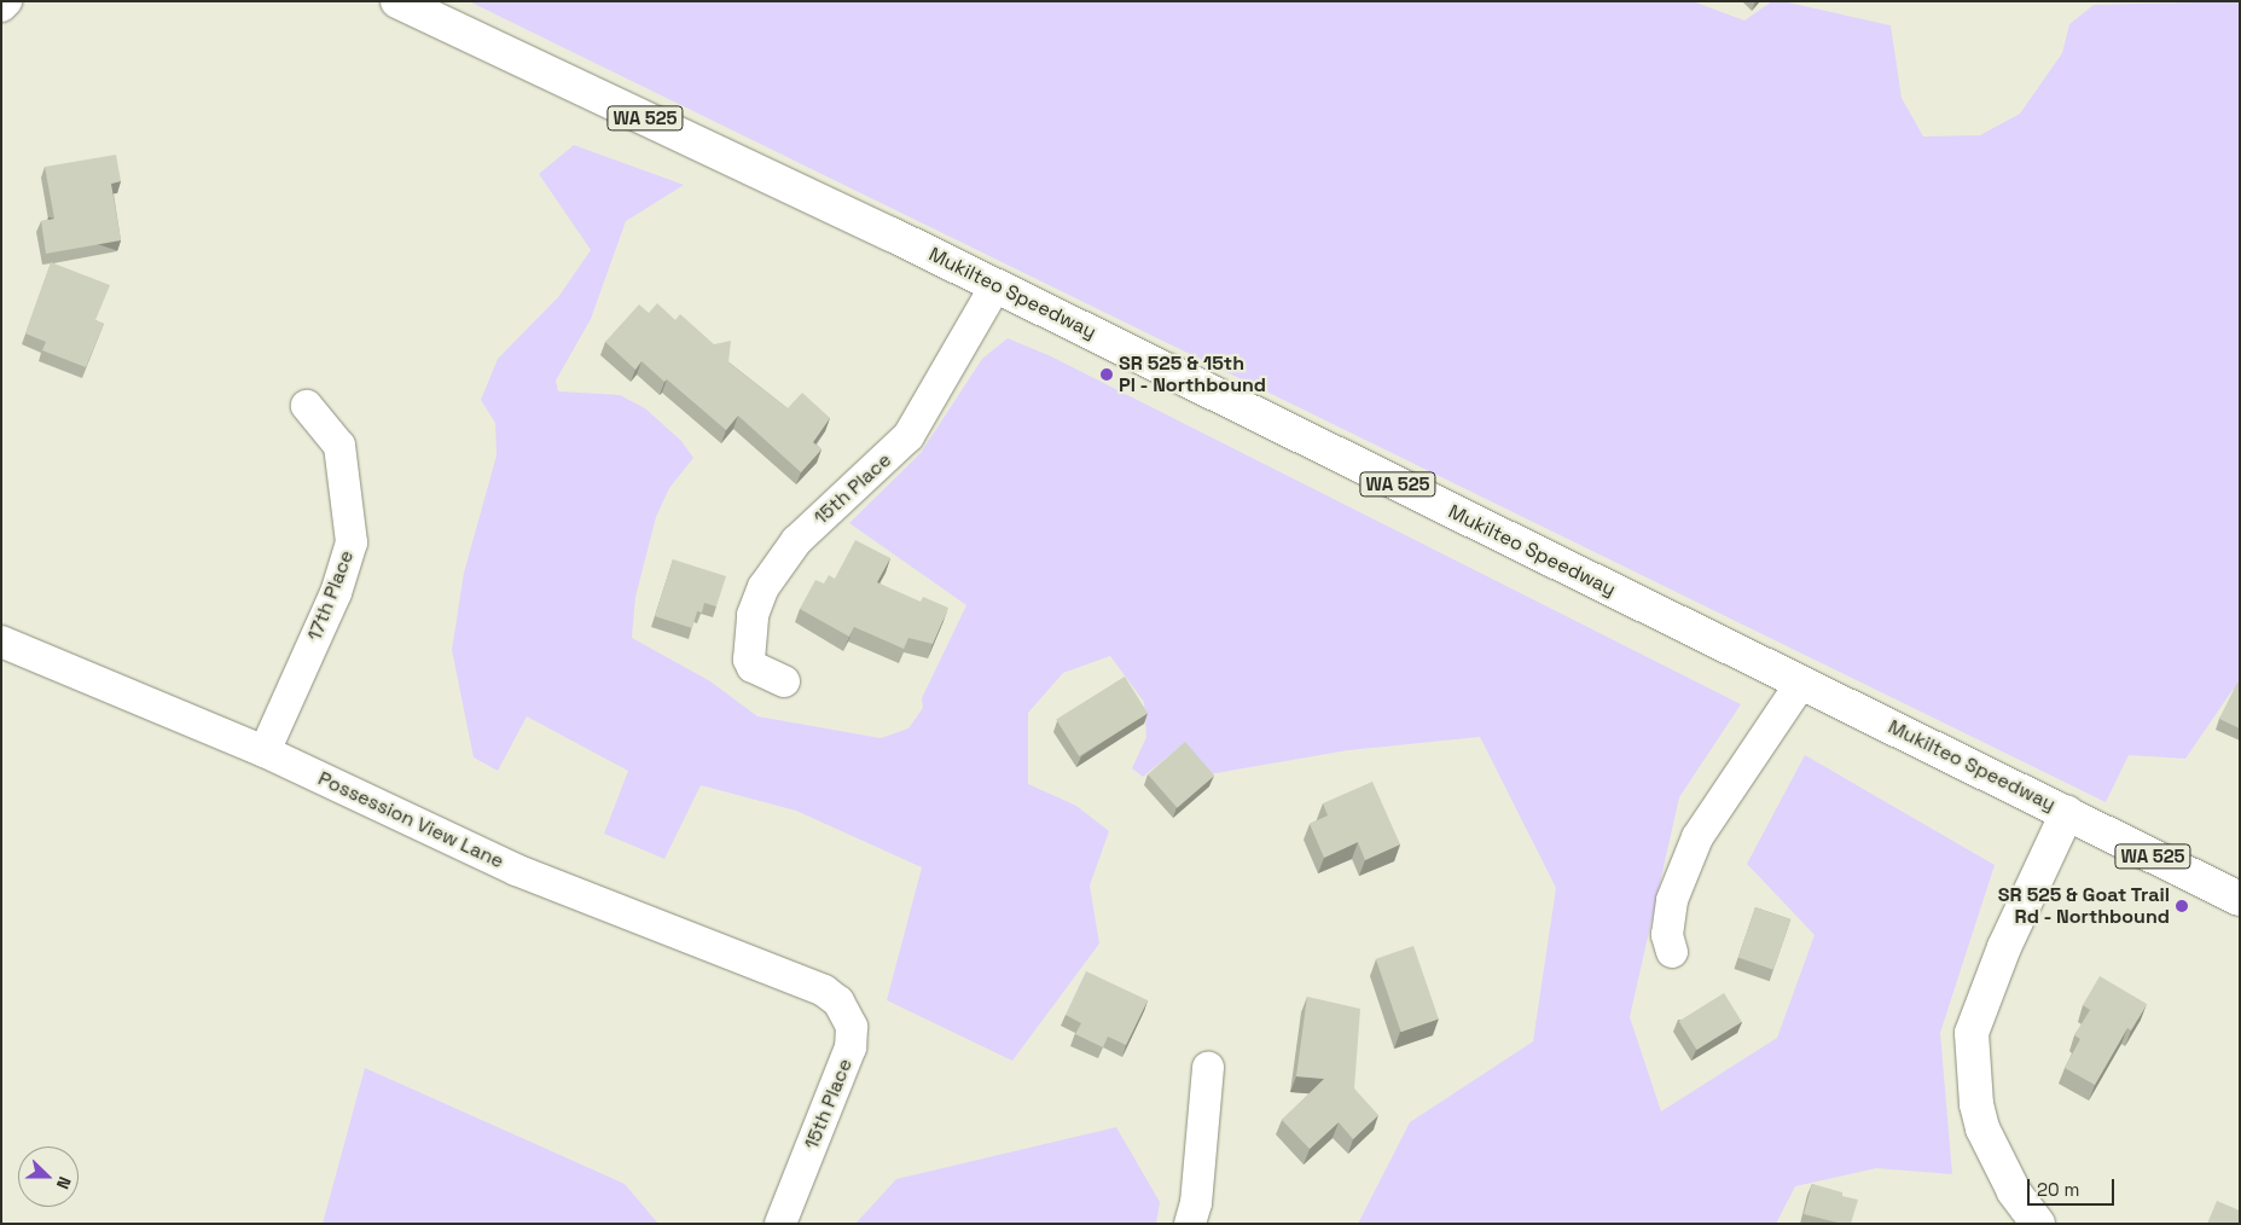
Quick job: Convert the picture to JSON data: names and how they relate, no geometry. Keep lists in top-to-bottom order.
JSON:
{
  "streets": {
    "main road": ["WA 525", "Mukilteo Speedway"],
    "street": ["15th Place", "17th Place", "Possession View Lane"]
  },
  "crossings": [
    ["Mukilteo Speedway", "15th Place"],
    ["15th Place", "Possession View Lane"],
    ["17th Place", "Possession View Lane"]
  ],
  "places": ["SR 525 & 15th Pl - Northbound", "SR 525 & Goat Trail Rd - Northbound"],
  "scale_bar": "20 m",
  "north": "right"
}
